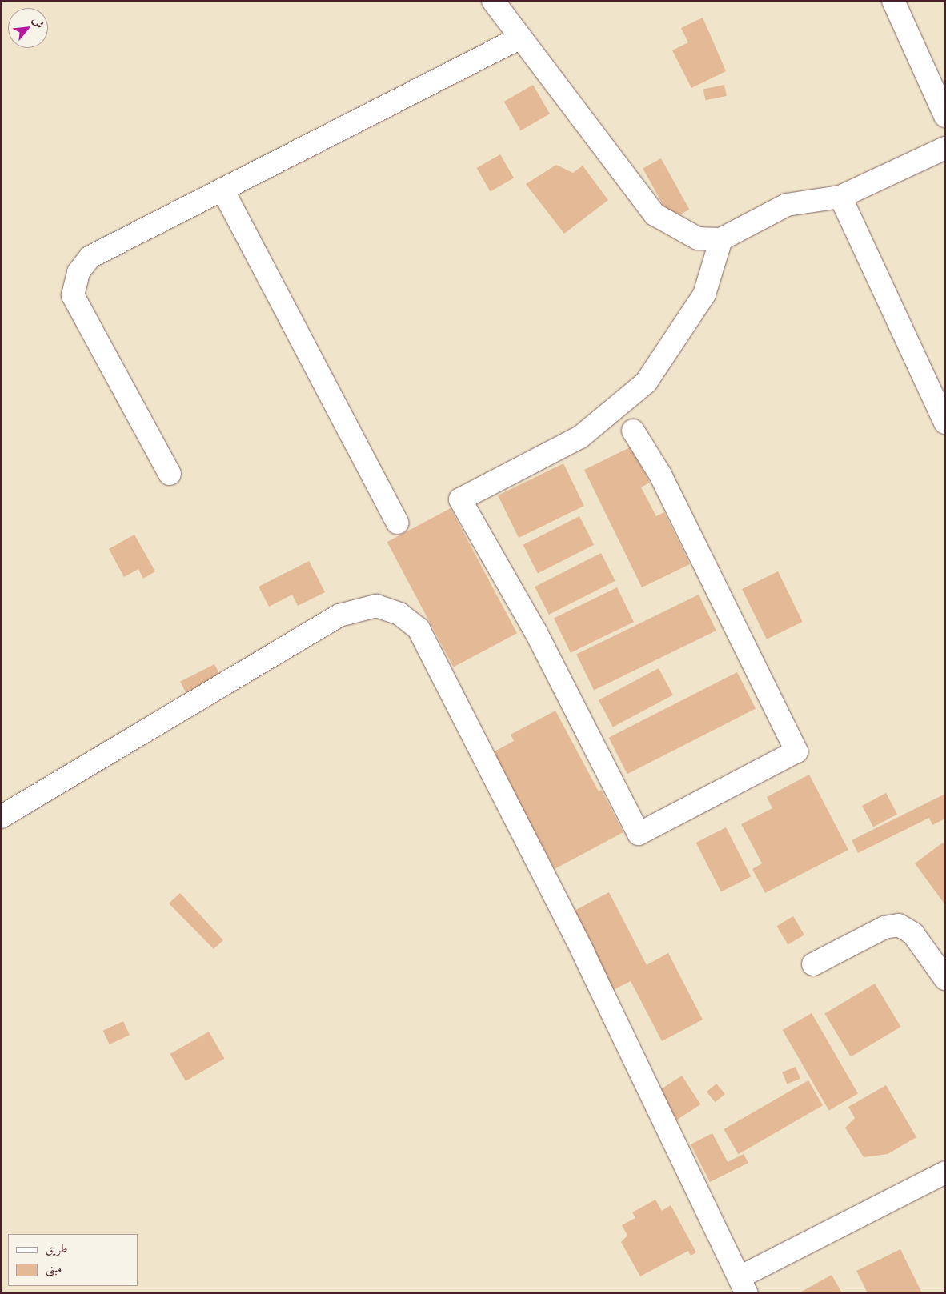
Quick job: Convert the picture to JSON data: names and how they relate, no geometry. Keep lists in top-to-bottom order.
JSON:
{
  "legend": ["طريق", "مبنى"],
  "north": "top right"
}
